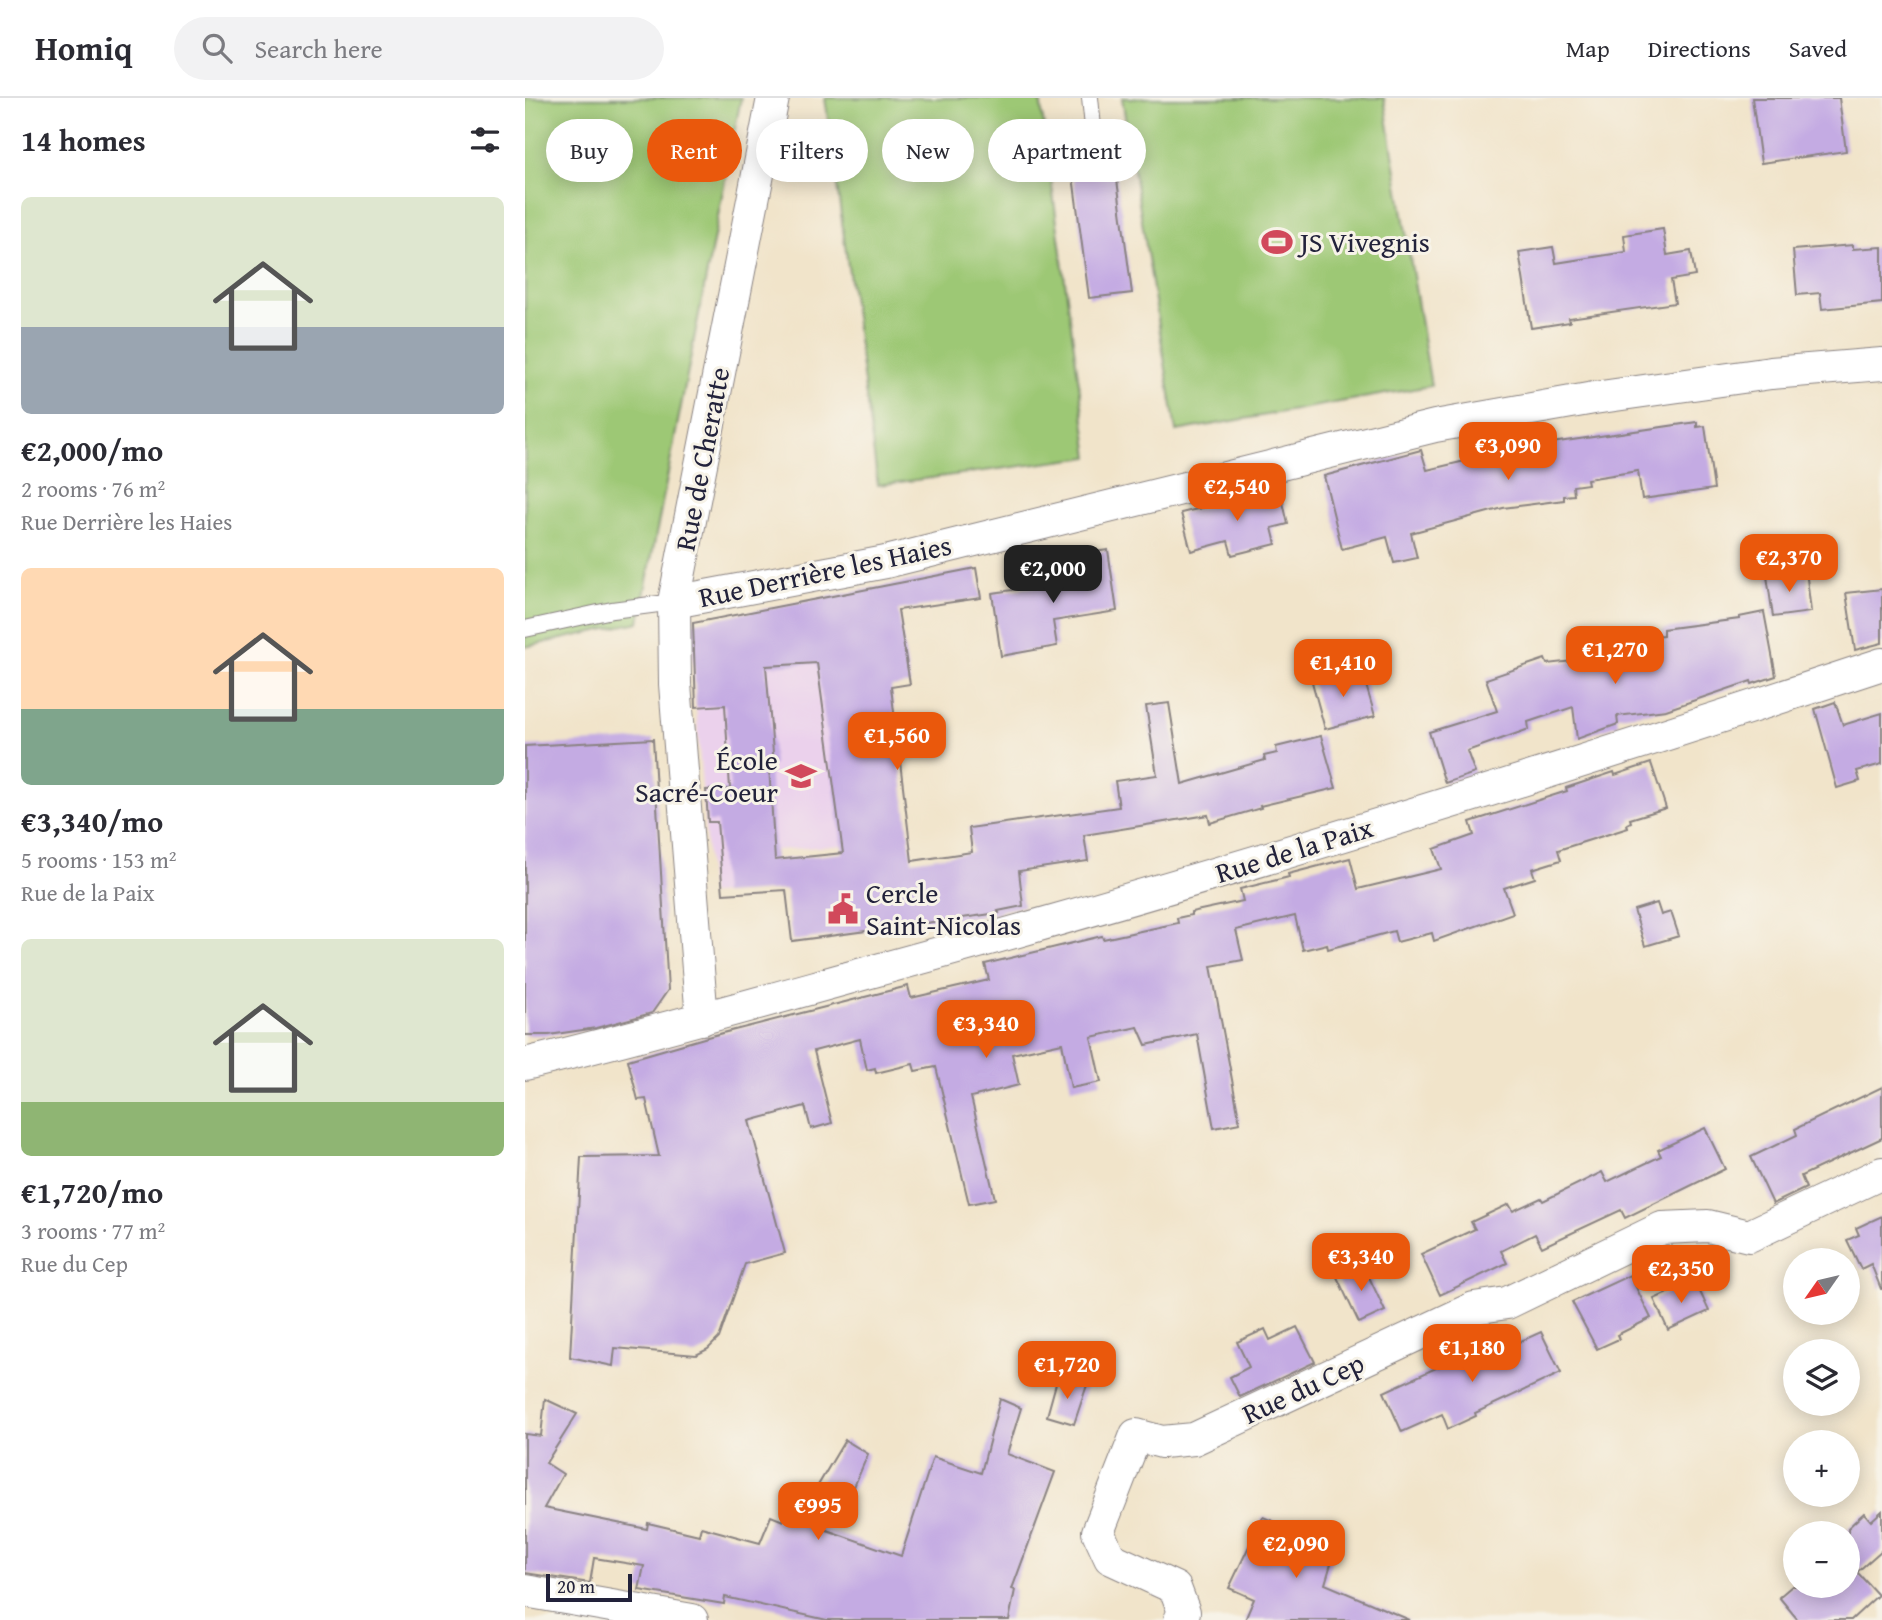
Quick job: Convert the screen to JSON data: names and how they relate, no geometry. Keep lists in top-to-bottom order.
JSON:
{
  "streets": {
    "street": [
      "Rue de Cheratte",
      "Rue Derrière les Haies",
      "Rue de la Paix",
      "Rue du Cep"
    ]
  },
  "crossings": [
    ["Rue de Cheratte", "Rue Derrière les Haies"],
    ["Rue de Cheratte", "Rue de la Paix"]
  ],
  "places": {
    "sports": ["JS Vivegnis"],
    "school or university": ["École Sacré-Coeur"],
    "public building": ["Cercle Saint-Nicolas"]
  },
  "scale_bar": "20 m",
  "north": "bottom left",
  "page": {
    "header": "Homiq",
    "search": "Search here",
    "nav": ["Map", "Directions", "Saved"],
    "heading": "14 homes",
    "chip": [
      "Buy",
      "Rent",
      "Filters",
      "New",
      "Apartment"
    ],
    "list": [
      {
        "name": "€2,000/mo",
        "note": "2 rooms · 76 m² · Rue Derrière les Haies"
      },
      {
        "name": "€3,340/mo",
        "note": "5 rooms · 153 m² · Rue de la Paix"
      },
      {
        "name": "€1,720/mo",
        "note": "3 rooms · 77 m² · Rue du Cep"
      }
    ],
    "price": [
      "€3,090",
      "€2,540",
      "€2,370",
      "€2,000",
      "€1,270",
      "€1,410",
      "€1,560",
      "€3,340",
      "€3,340",
      "€2,350",
      "€1,180",
      "€1,720",
      "€995",
      "€2,090"
    ],
    "map_buttons": ["+", "−"],
    "scale": "20 m"
  }
}
